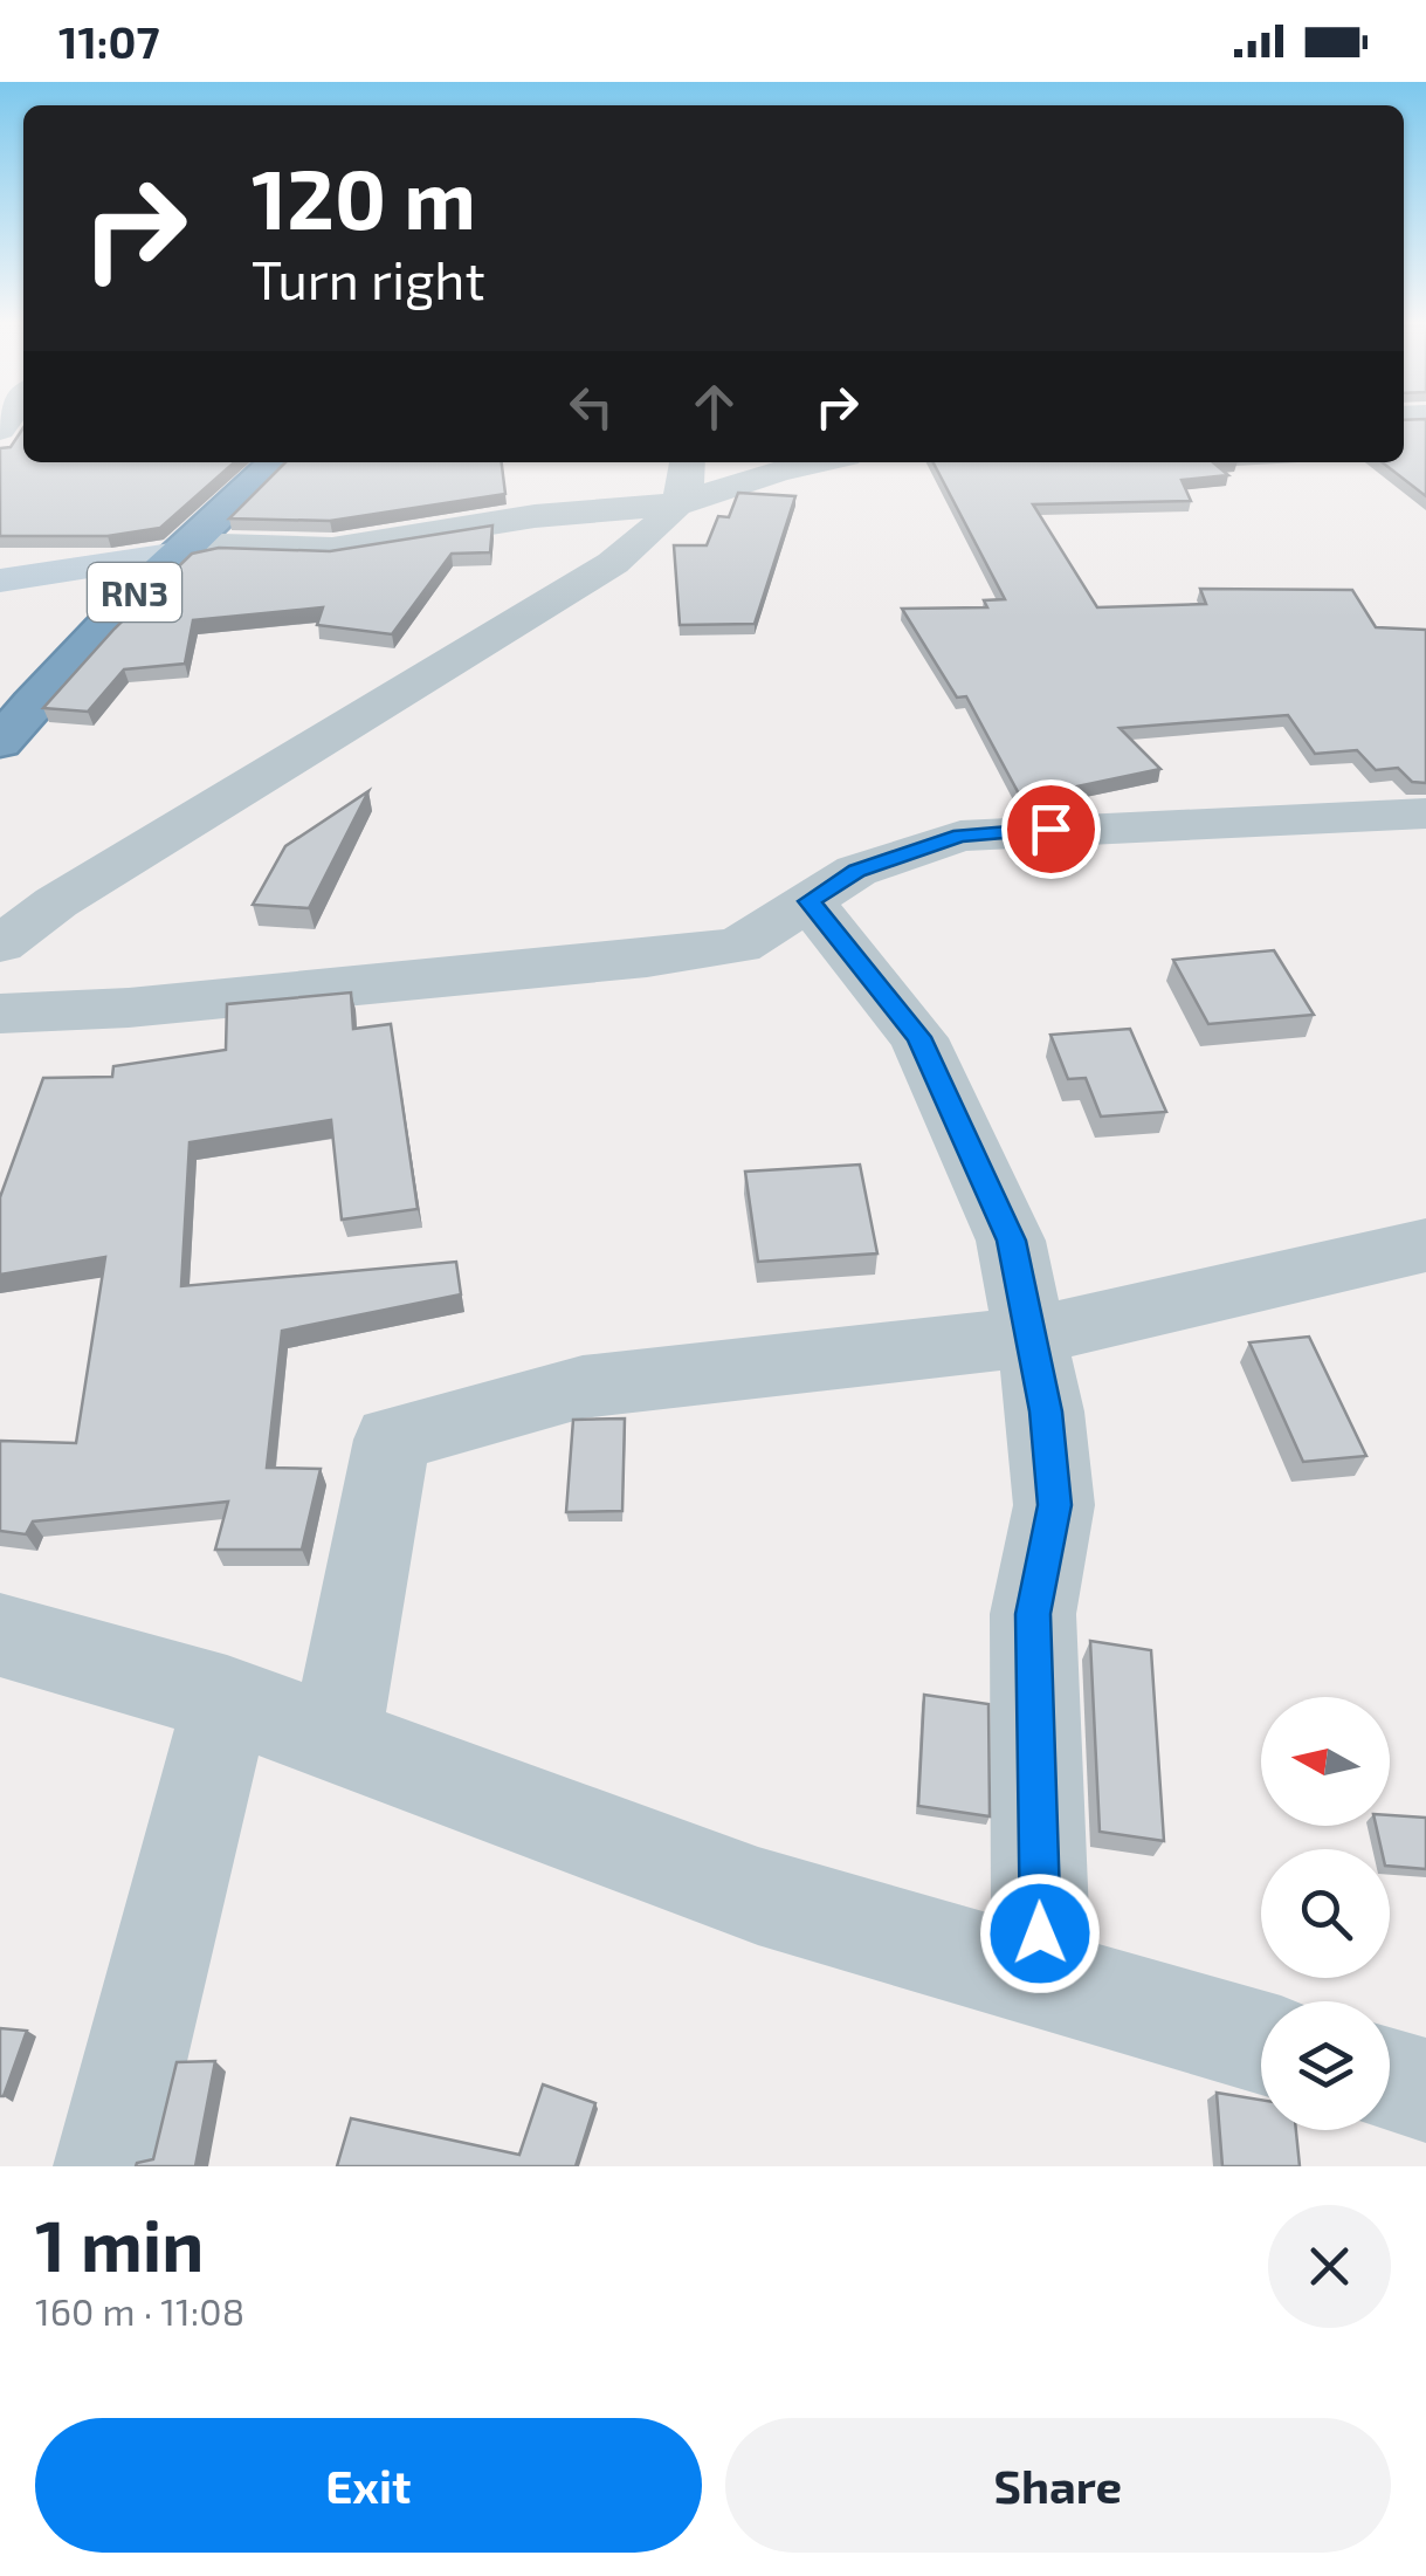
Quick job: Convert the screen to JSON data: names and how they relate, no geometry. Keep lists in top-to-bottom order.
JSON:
{
  "streets": {
    "highway": ["RN3"]
  },
  "north": "left",
  "page": {
    "status": "11:07",
    "turn": ["120 m", "Turn right"],
    "heading": ["1 min", "160 m · 11:08"],
    "buttons": ["Exit", "Share"]
  }
}
